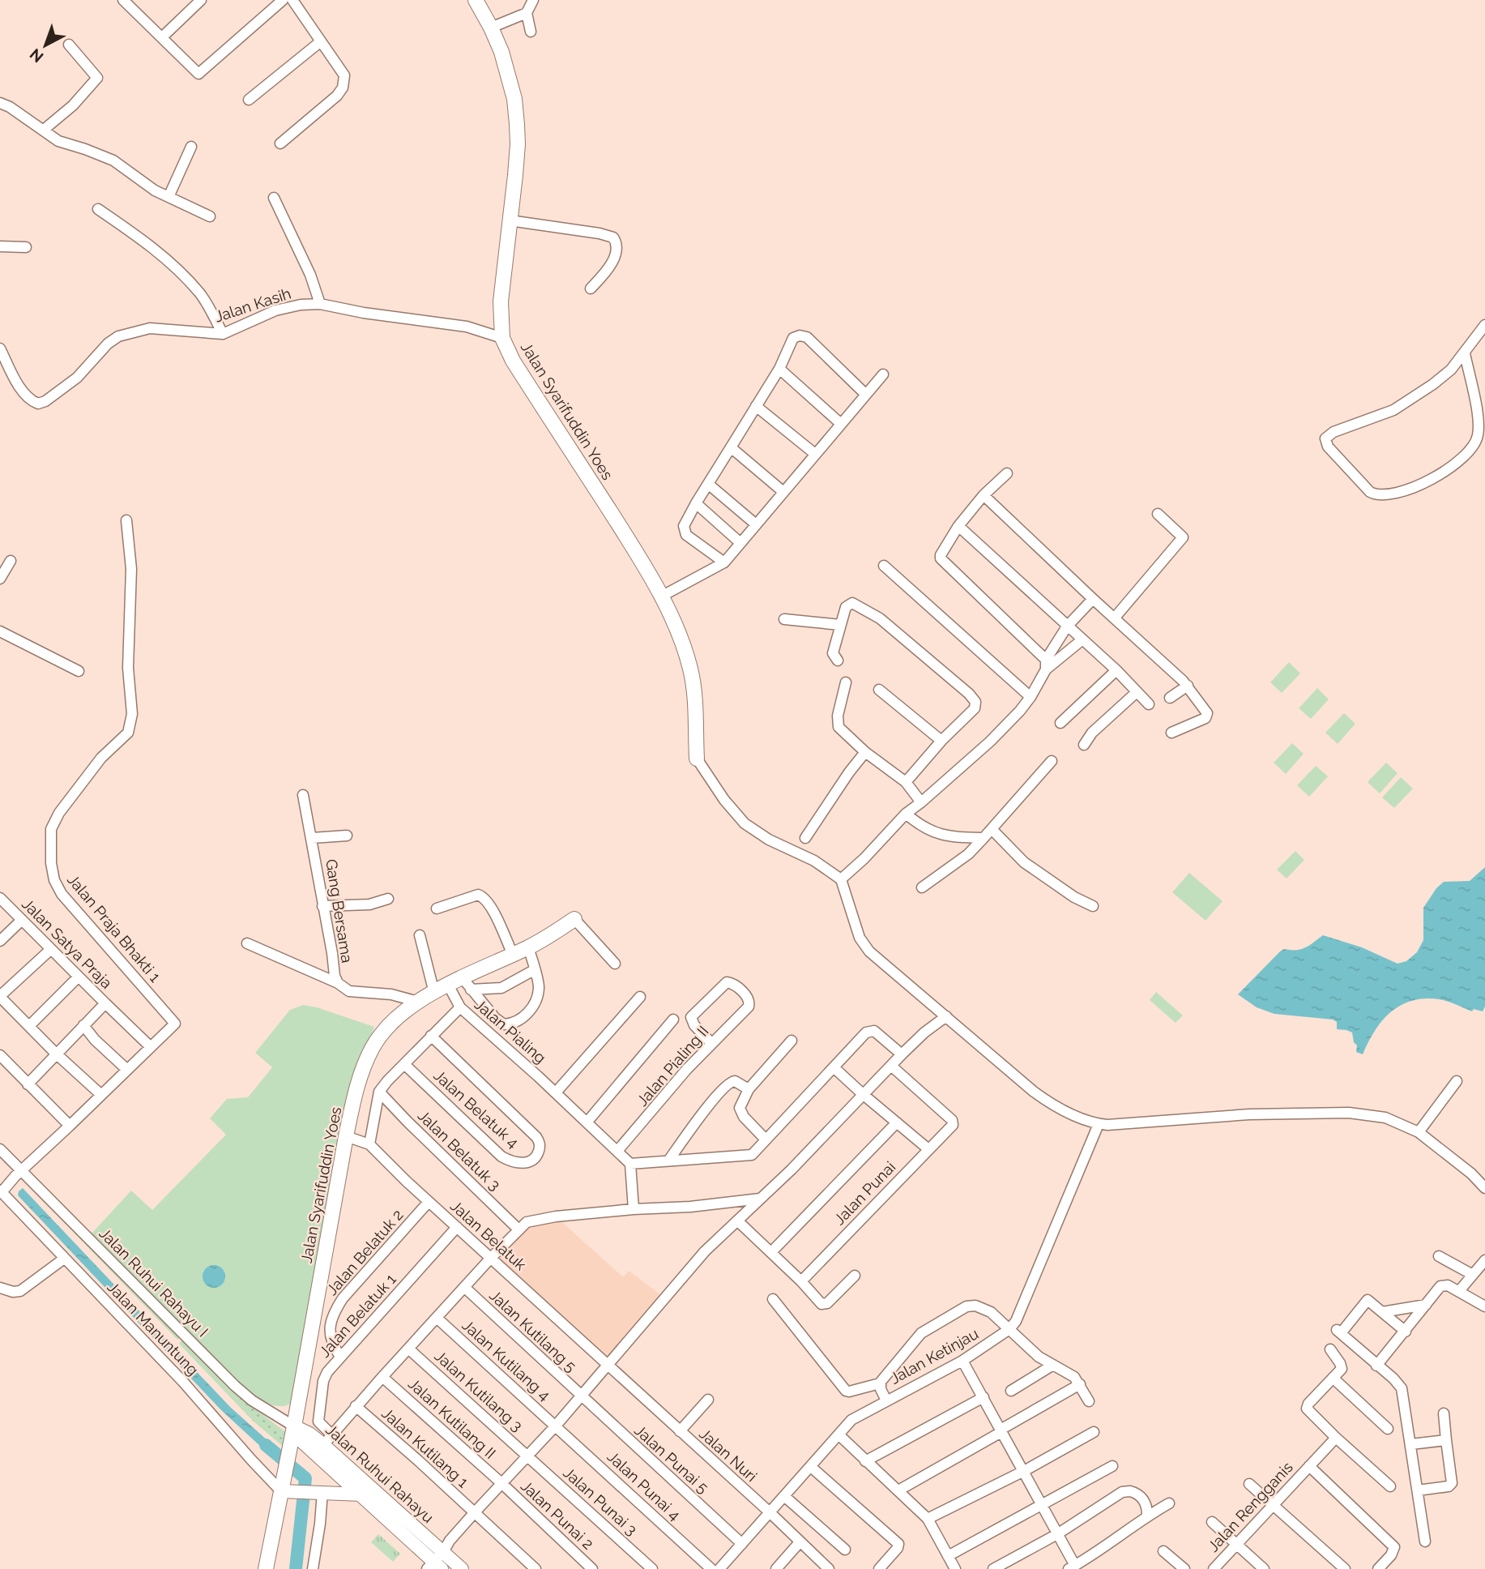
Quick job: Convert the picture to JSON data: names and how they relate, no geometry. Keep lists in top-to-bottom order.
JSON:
{
  "streets": {
    "highway": ["Jalan Syarifuddin Yoes"],
    "main road": ["Jalan Ruhui Rahayu"],
    "street": [
      "Jalan Kasih",
      "Gang Bersama",
      "Jalan Praja Bhakti 1",
      "Jalan Satya Praja",
      "Jalan Pialing",
      "Jalan Pialing II",
      "Jalan Belatuk 4",
      "Jalan Belatuk 3",
      "Jalan Punai",
      "Jalan Belatuk",
      "Jalan Belatuk 2",
      "Jalan Ruhui Rahayu I",
      "Jalan Belatuk 1",
      "Jalan Manuntung",
      "Jalan Kutilang 5",
      "Jalan Ketinjau",
      "Jalan Kutilang 4",
      "Jalan Kutilang 3",
      "Jalan Kutilang II",
      "Jalan Kutilang 1",
      "Jalan Nuri",
      "Jalan Punai 5",
      "Jalan Punai 4",
      "Jalan Punai 3",
      "Jalan Rengganis",
      "Jalan Punai 2"
    ]
  },
  "crossings": [
    ["Jalan Kasih", "Jalan Syarifuddin Yoes"],
    ["Jalan Syarifuddin Yoes", "Gang Bersama"],
    ["Jalan Syarifuddin Yoes", "Jalan Belatuk"],
    ["Jalan Syarifuddin Yoes", "Jalan Ruhui Rahayu I"],
    ["Jalan Syarifuddin Yoes", "Jalan Manuntung"],
    ["Jalan Syarifuddin Yoes", "Jalan Ruhui Rahayu"],
    ["Jalan Praja Bhakti 1", "Jalan Ruhui Rahayu I"],
    ["Jalan Praja Bhakti 1", "Jalan Manuntung"],
    ["Jalan Pialing", "Jalan Pialing II"],
    ["Jalan Pialing", "Jalan Belatuk 4"],
    ["Jalan Pialing", "Jalan Belatuk 3"],
    ["Jalan Belatuk", "Jalan Belatuk 2"],
    ["Jalan Belatuk", "Jalan Belatuk 1"],
    ["Jalan Belatuk", "Jalan Nuri"],
    ["Jalan Belatuk 2", "Jalan Belatuk 1"],
    ["Jalan Ruhui Rahayu I", "Jalan Ruhui Rahayu"],
    ["Jalan Belatuk 1", "Jalan Ruhui Rahayu"],
    ["Jalan Manuntung", "Jalan Ruhui Rahayu"],
    ["Jalan Kutilang 5", "Jalan Punai 5"],
    ["Jalan Ketinjau", "Jalan Nuri"],
    ["Jalan Ketinjau", "Jalan Punai 5"],
    ["Jalan Kutilang 4", "Jalan Punai 4"],
    ["Jalan Kutilang 3", "Jalan Punai 3"],
    ["Jalan Kutilang II", "Jalan Punai 2"]
  ],
  "north": "bottom left"
}
